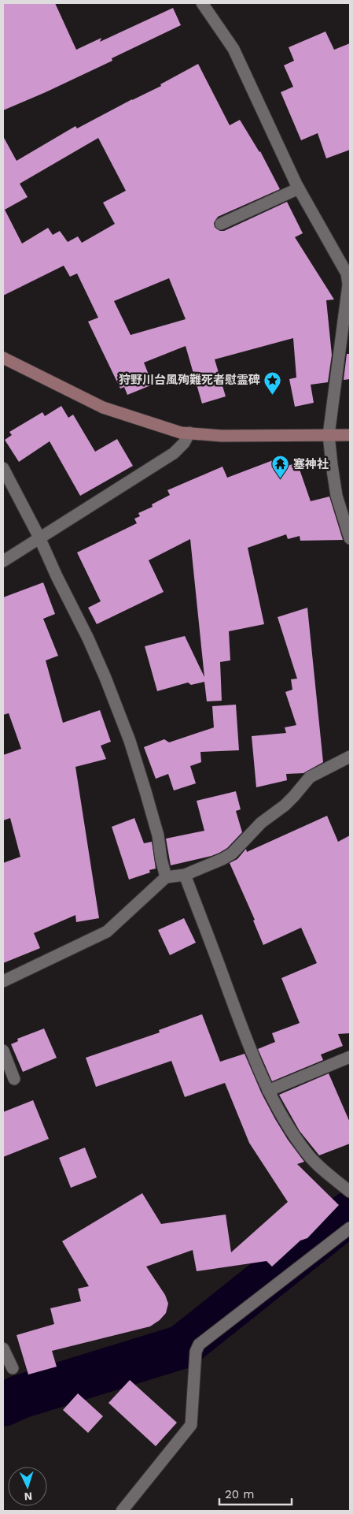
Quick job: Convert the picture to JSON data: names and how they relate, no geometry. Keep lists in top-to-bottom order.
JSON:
{
  "places": {
    "place": ["狩野川台風殉難死者慰霊碑"],
    "temple": ["塞神社"]
  },
  "scale_bar": "20 m",
  "north": "bottom"
}
